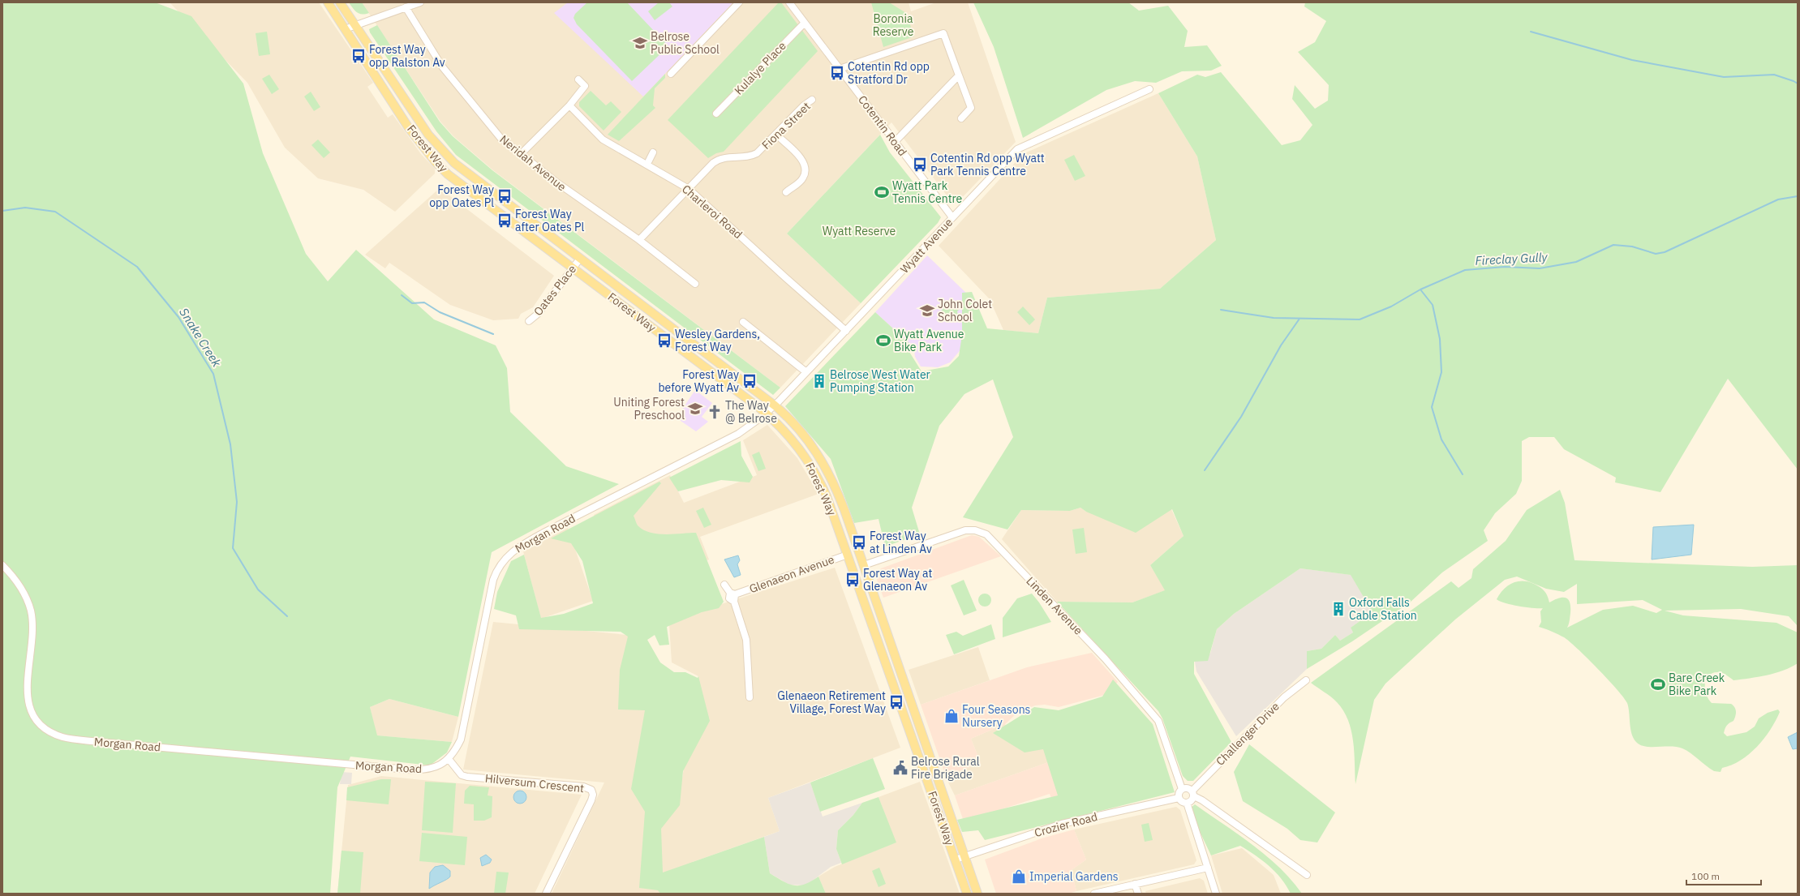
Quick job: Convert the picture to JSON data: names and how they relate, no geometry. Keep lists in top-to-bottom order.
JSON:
{
  "streets": {
    "main road": ["Forest Way"],
    "street": [
      "Kulalye Place",
      "Fiona Street",
      "Cotentin Road",
      "Neridah Avenue",
      "Charleroi Road",
      "Wyatt Avenue",
      "Oates Place",
      "Morgan Road",
      "Glenaeon Avenue",
      "Linden Avenue",
      "Challenger Drive",
      "Hilversum Crescent",
      "Crozier Road"
    ]
  },
  "crossings": [
    ["Kulalye Place", "Cotentin Road"],
    ["Fiona Street", "Neridah Avenue"],
    ["Fiona Street", "Charleroi Road"],
    ["Cotentin Road", "Wyatt Avenue"],
    ["Forest Way", "Wyatt Avenue"],
    ["Forest Way", "Oates Place"],
    ["Forest Way", "Morgan Road"],
    ["Forest Way", "Glenaeon Avenue"],
    ["Forest Way", "Linden Avenue"],
    ["Forest Way", "Crozier Road"],
    ["Charleroi Road", "Wyatt Avenue"],
    ["Wyatt Avenue", "Morgan Road"],
    ["Morgan Road", "Hilversum Crescent"],
    ["Linden Avenue", "Challenger Drive"],
    ["Linden Avenue", "Crozier Road"],
    ["Challenger Drive", "Crozier Road"]
  ],
  "water": ["Fireclay Gully", "Snake Creek"],
  "parks": ["Boronia Reserve", "Wyatt Reserve"],
  "places": {
    "school or university": ["Belrose Public School", "John Colet School", "Uniting Forest Preschool"],
    "bus stop": [
      "Forest Way opp Ralston Av",
      "Cotentin Rd opp Stratford Dr",
      "Cotentin Rd opp Wyatt Park Tennis Centre",
      "Forest Way opp Oates Pl",
      "Forest Way after Oates Pl",
      "Wesley Gardens, Forest Way",
      "Forest Way before Wyatt Av",
      "Forest Way at Linden Av",
      "Forest Way at Glenaeon Av",
      "Glenaeon Retirement Village, Forest Way"
    ],
    "sports": ["Wyatt Park Tennis Centre", "Wyatt Avenue Bike Park", "Bare Creek Bike Park"],
    "building": ["Belrose West Water Pumping Station", "Oxford Falls Cable Station"],
    "church": ["The Way @ Belrose"],
    "shop": ["Four Seasons Nursery", "Imperial Gardens"],
    "public building": ["Belrose Rural Fire Brigade"]
  },
  "scale_bar": "100 m"
}
